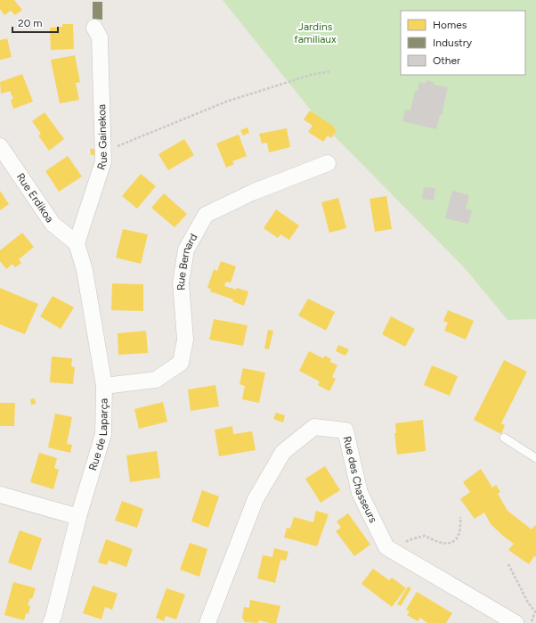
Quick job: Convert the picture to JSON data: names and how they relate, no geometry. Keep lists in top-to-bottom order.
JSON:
{
  "streets": {
    "street": [
      "Rue Gainekoa",
      "Rue Erdikoa",
      "Rue Bernard",
      "Rue de Laparça",
      "Rue des Chasseurs"
    ]
  },
  "crossings": [
    ["Rue Gainekoa", "Rue Erdikoa"],
    ["Rue Gainekoa", "Rue de Laparça"],
    ["Rue Erdikoa", "Rue de Laparça"],
    ["Rue Bernard", "Rue de Laparça"]
  ],
  "parks": ["Jardins familiaux"],
  "legend": ["Homes", "Industry", "Other"],
  "scale_bar": "20 m"
}
